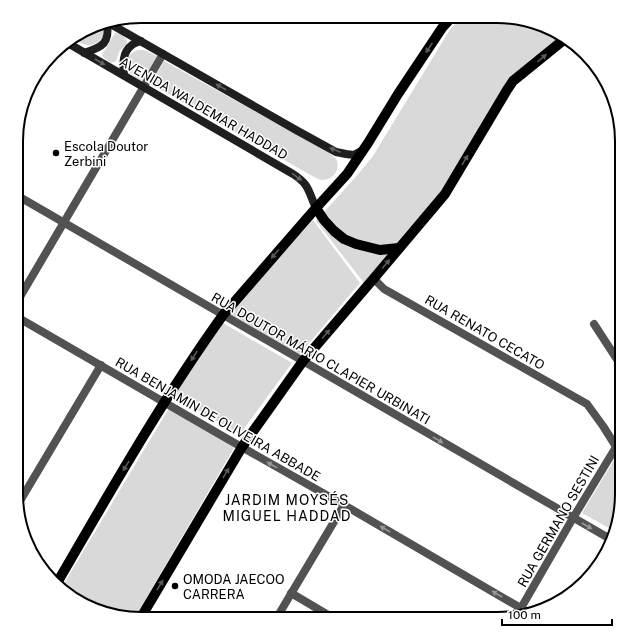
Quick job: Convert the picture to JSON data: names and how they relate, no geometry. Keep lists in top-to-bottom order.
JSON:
{
  "streets": {
    "main road": ["AVENIDA WALDEMAR HADDAD"],
    "street": [
      "RUA RENATO CECATO",
      "RUA DOUTOR MÁRIO CLAPIER URBINATI",
      "RUA BENJAMIN DE OLIVEIRA ABBADE",
      "RUA GERMANO SESTINI"
    ]
  },
  "crossings": [
    ["RUA DOUTOR MÁRIO CLAPIER URBINATI", "RUA GERMANO SESTINI"],
    ["RUA BENJAMIN DE OLIVEIRA ABBADE", "RUA GERMANO SESTINI"]
  ],
  "one_way": ["RUA DOUTOR MÁRIO CLAPIER URBINATI", "RUA BENJAMIN DE OLIVEIRA ABBADE"],
  "districts": ["JARDIM MOYSÉS MIGUEL HADDAD"],
  "places": ["Escola Doutor Zerbini", "OMODA JAECOO CARRERA"],
  "scale_bar": "100 m"
}
